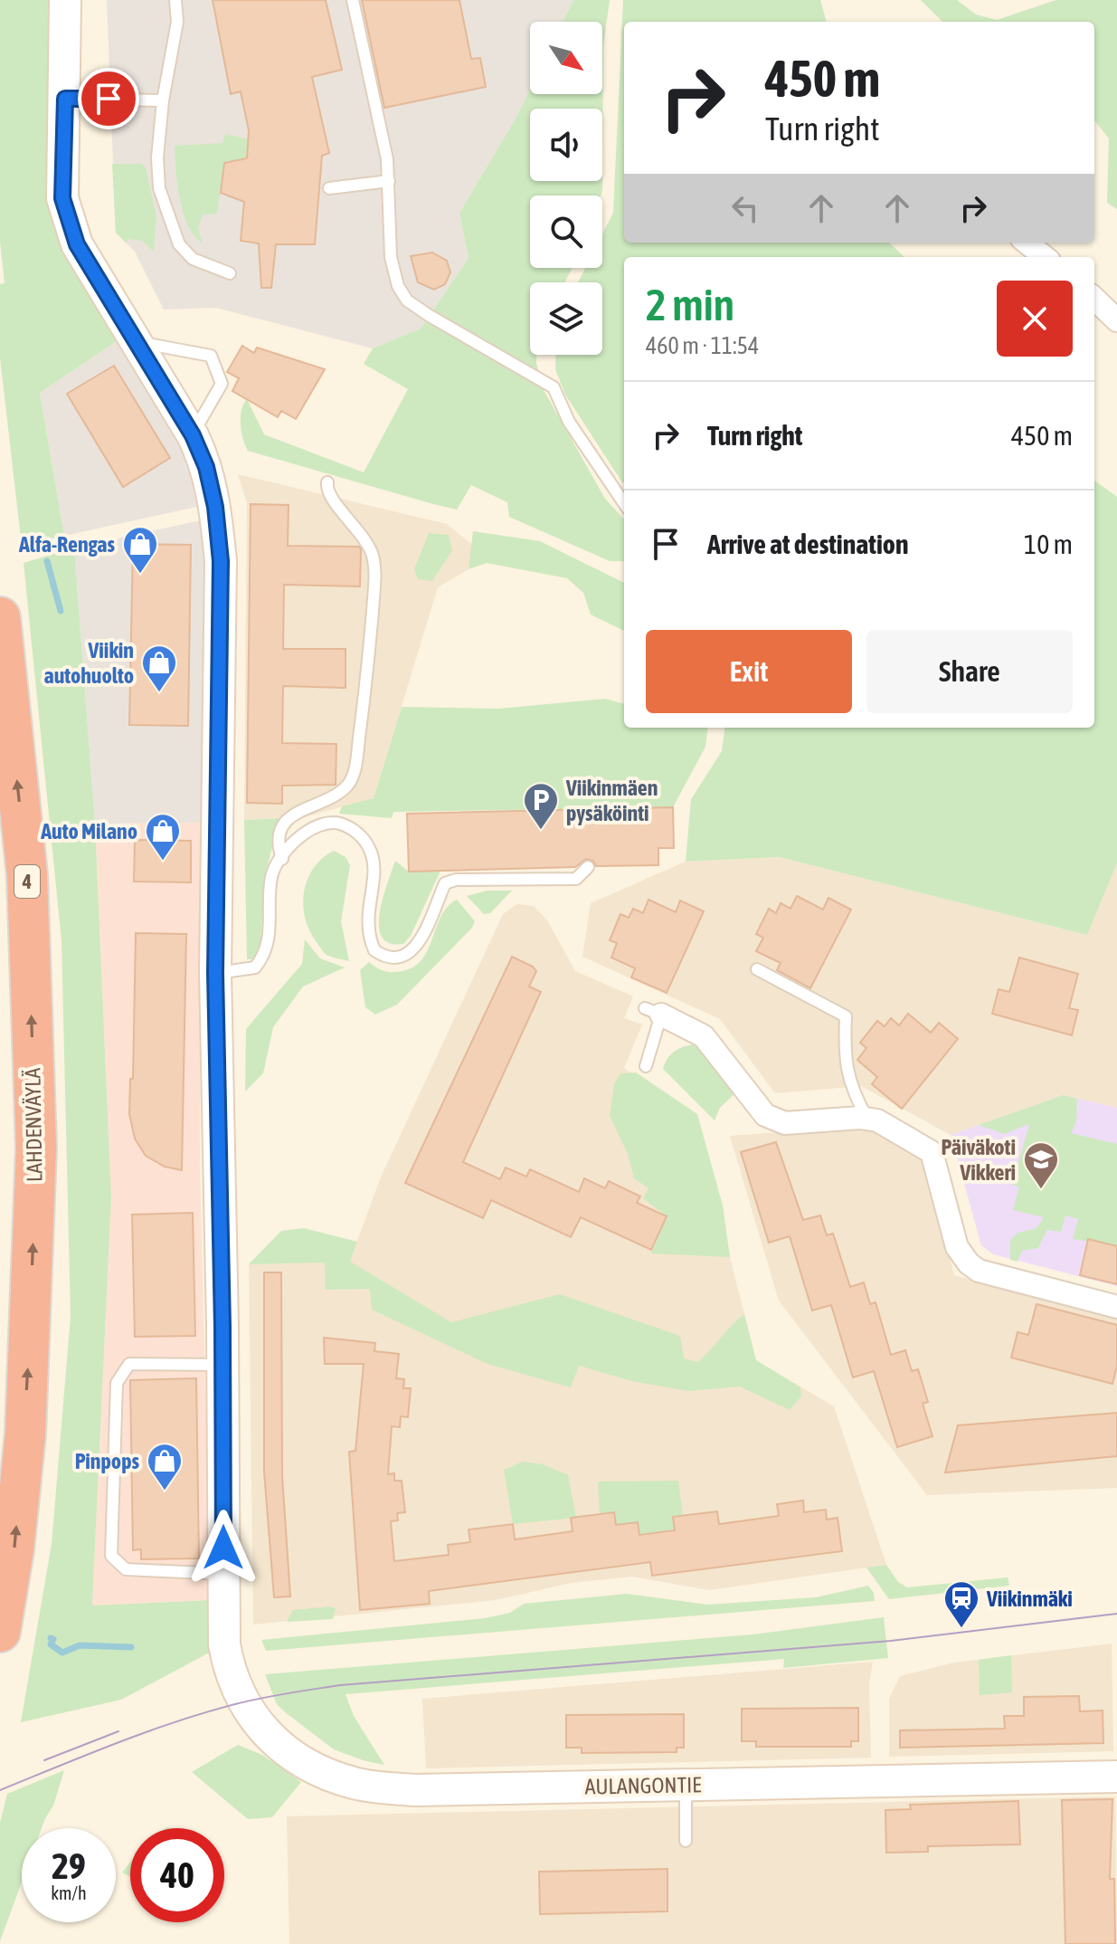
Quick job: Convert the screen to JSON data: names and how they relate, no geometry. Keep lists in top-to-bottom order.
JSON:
{
  "streets": {
    "highway": ["4", "LAHDENVÄYLÄ"],
    "street": ["AULANGONTIE"]
  },
  "one_way": ["LAHDENVÄYLÄ"],
  "places": {
    "shop": [
      "Alfa-Rengas",
      "Viikin autohuolto",
      "Auto Milano",
      "Pinpops"
    ],
    "parking": ["Viikinmäen pysäköinti"],
    "school or university": ["Päiväkoti Vikkeri"],
    "station": ["Viikinmäki"]
  },
  "north": "bottom right",
  "page": {
    "turn": ["450 m", "Turn right"],
    "heading": ["2 min", "460 m · 11:54"],
    "list": [
      {
        "name": "Turn right",
        "value": "450 m"
      },
      {
        "name": "Arrive at destination",
        "value": "10 m"
      }
    ],
    "buttons": ["Exit", "Share"],
    "speed": "29 km/h",
    "limit": "40"
  }
}
